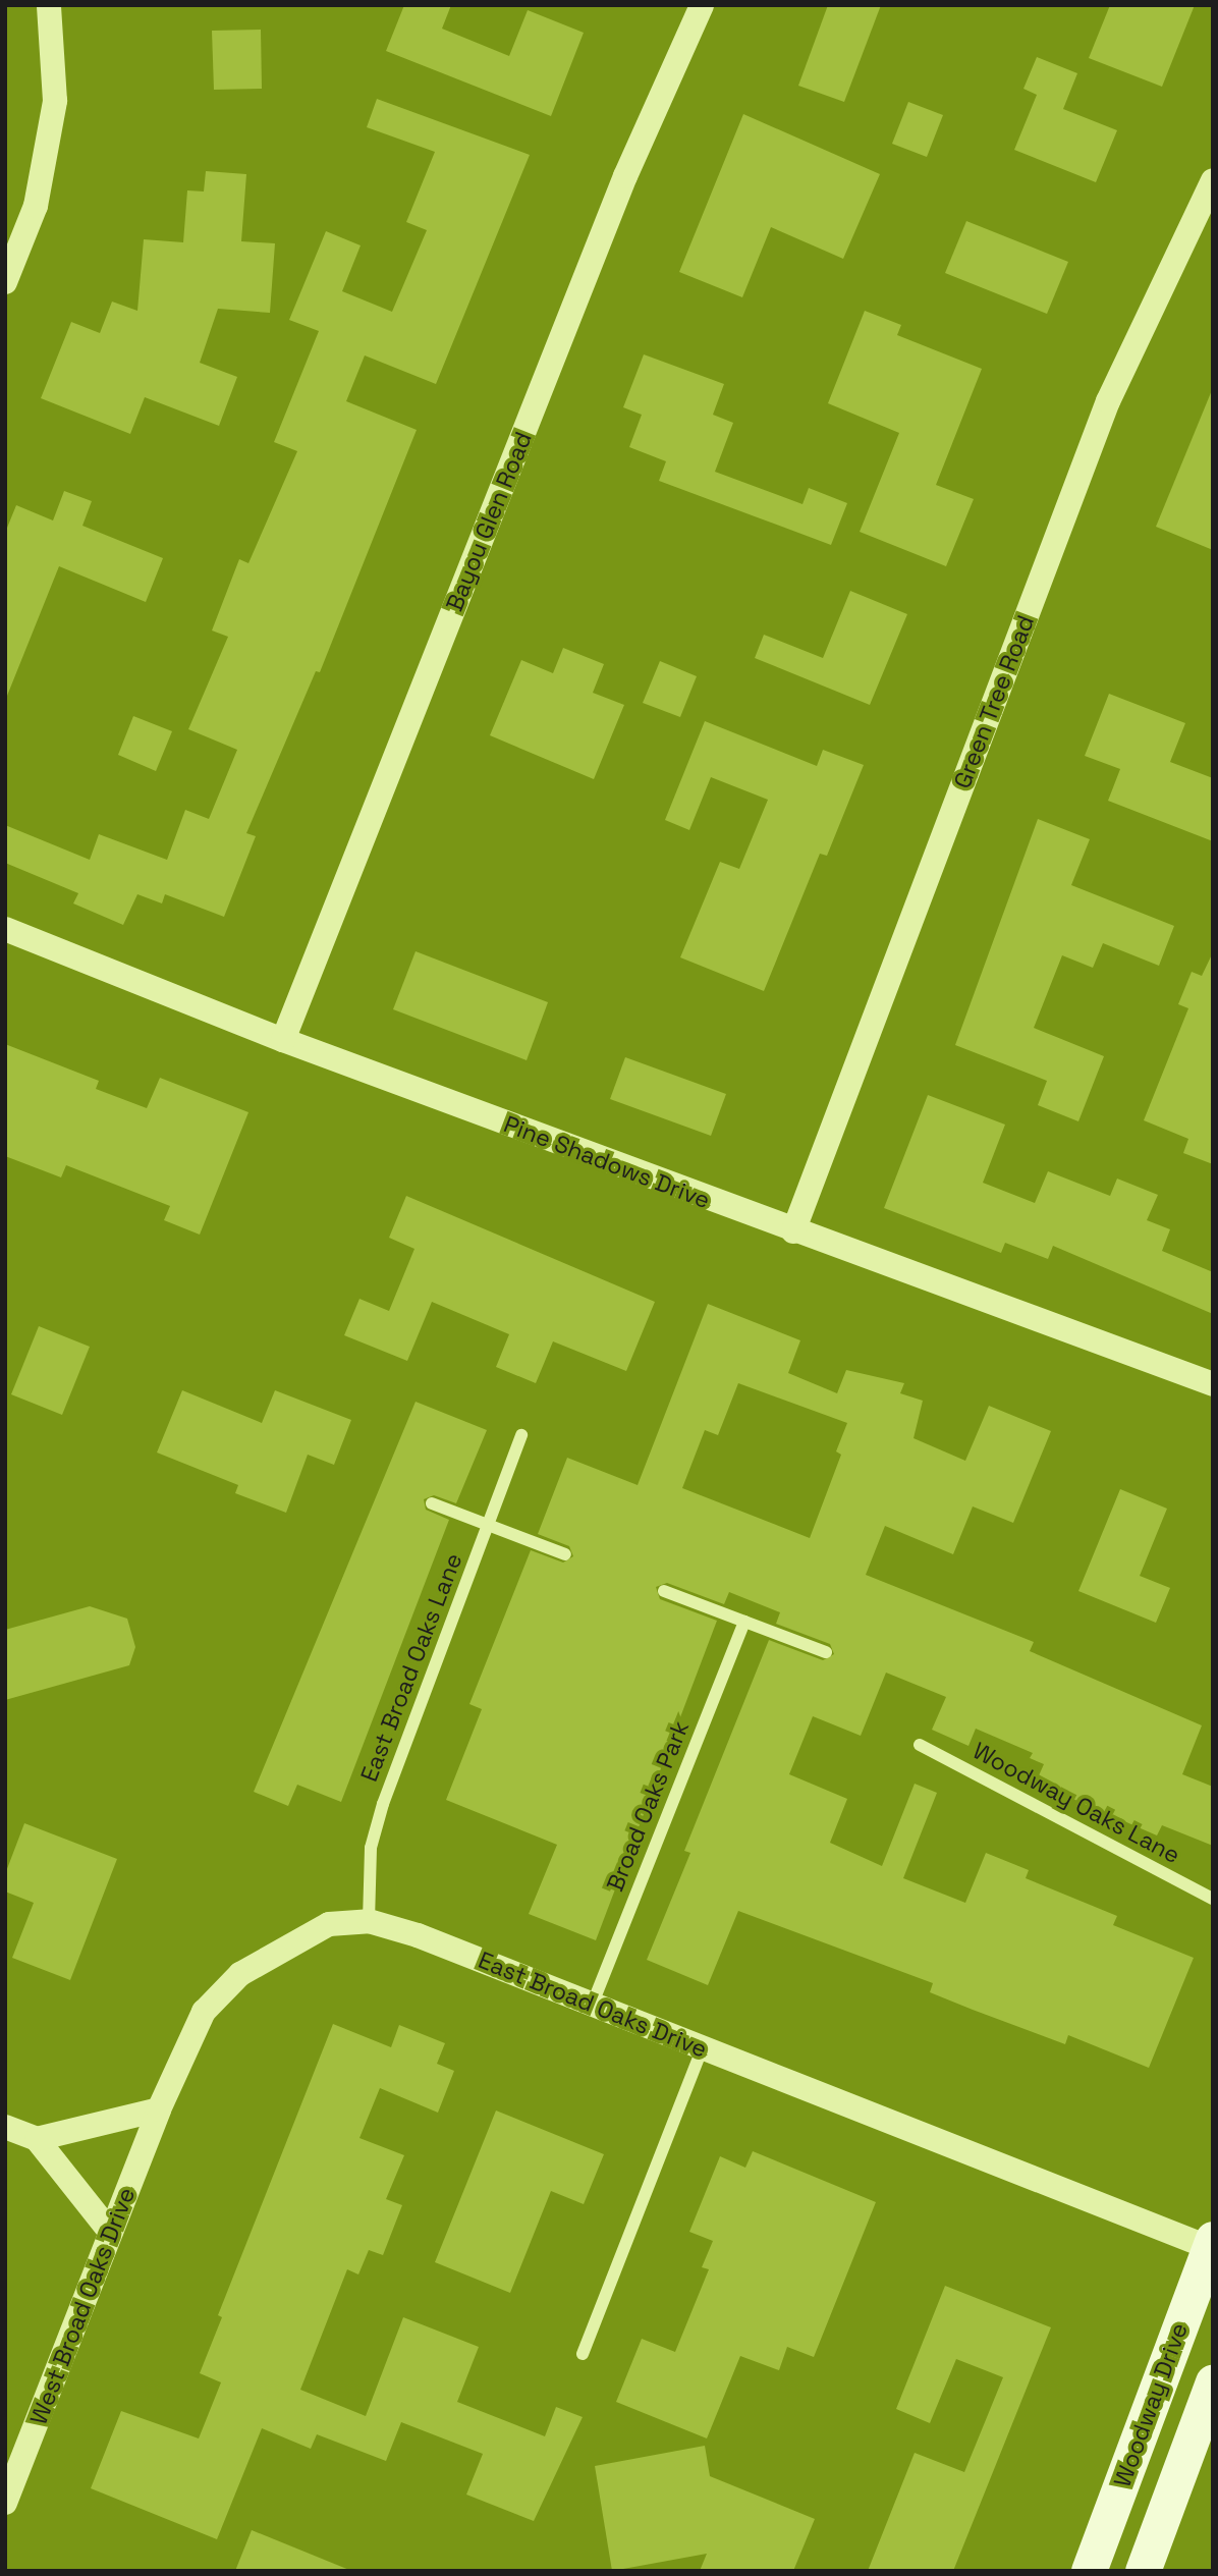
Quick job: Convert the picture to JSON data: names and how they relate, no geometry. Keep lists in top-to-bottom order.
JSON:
{
  "streets": {
    "main road": ["Woodway Drive"],
    "street": [
      "Bayou Glen Road",
      "Green Tree Road",
      "Pine Shadows Drive",
      "East Broad Oaks Drive",
      "West Broad Oaks Drive"
    ],
    "lane": ["East Broad Oaks Lane", "Woodway Oaks Lane", "Broad Oaks Park"]
  },
  "crossings": [
    ["Bayou Glen Road", "Pine Shadows Drive"],
    ["Green Tree Road", "Pine Shadows Drive"],
    ["East Broad Oaks Lane", "East Broad Oaks Drive"],
    ["Broad Oaks Park", "East Broad Oaks Drive"],
    ["East Broad Oaks Drive", "West Broad Oaks Drive"],
    ["East Broad Oaks Drive", "Woodway Drive"]
  ]
}
